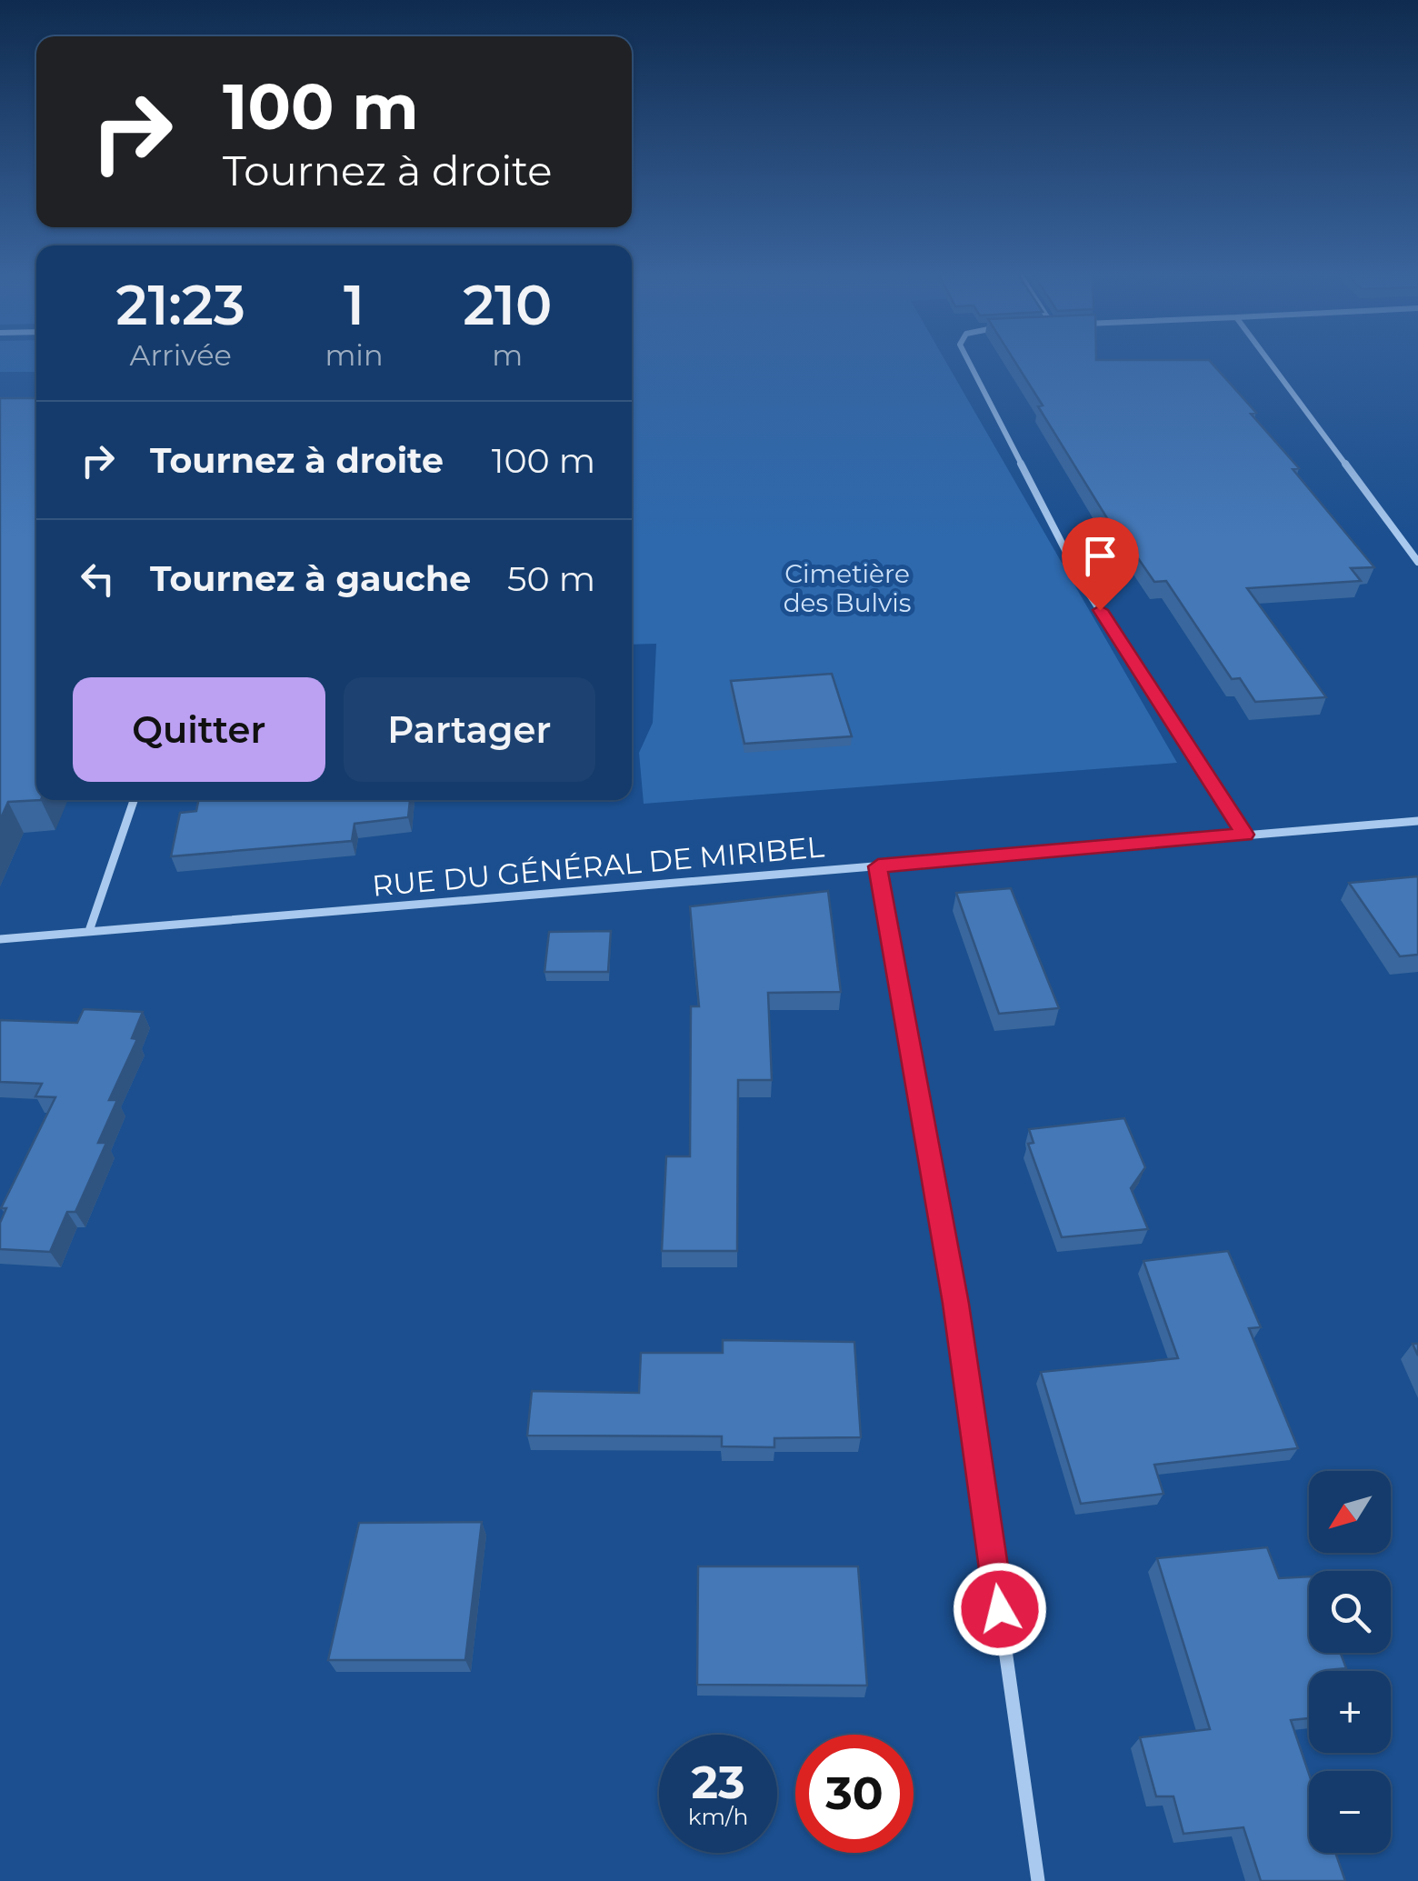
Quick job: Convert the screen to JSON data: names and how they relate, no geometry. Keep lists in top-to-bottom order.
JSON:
{
  "streets": {
    "street": ["RUE DU GÉNÉRAL DE MIRIBEL"]
  },
  "parks": ["Cimetière des Bulvis"],
  "north": "bottom left",
  "page": {
    "turn": ["100 m", "Tournez à droite"],
    "eta": [
      "21:23",
      "Arrivée",
      "1",
      "min",
      "210",
      "m"
    ],
    "list": [
      {
        "name": "Tournez à droite",
        "value": "100 m"
      },
      {
        "name": "Tournez à gauche",
        "value": "50 m"
      }
    ],
    "buttons": ["Quitter", "Partager"],
    "map_buttons": ["+", "−"],
    "speed": "23 km/h",
    "limit": "30"
  }
}
